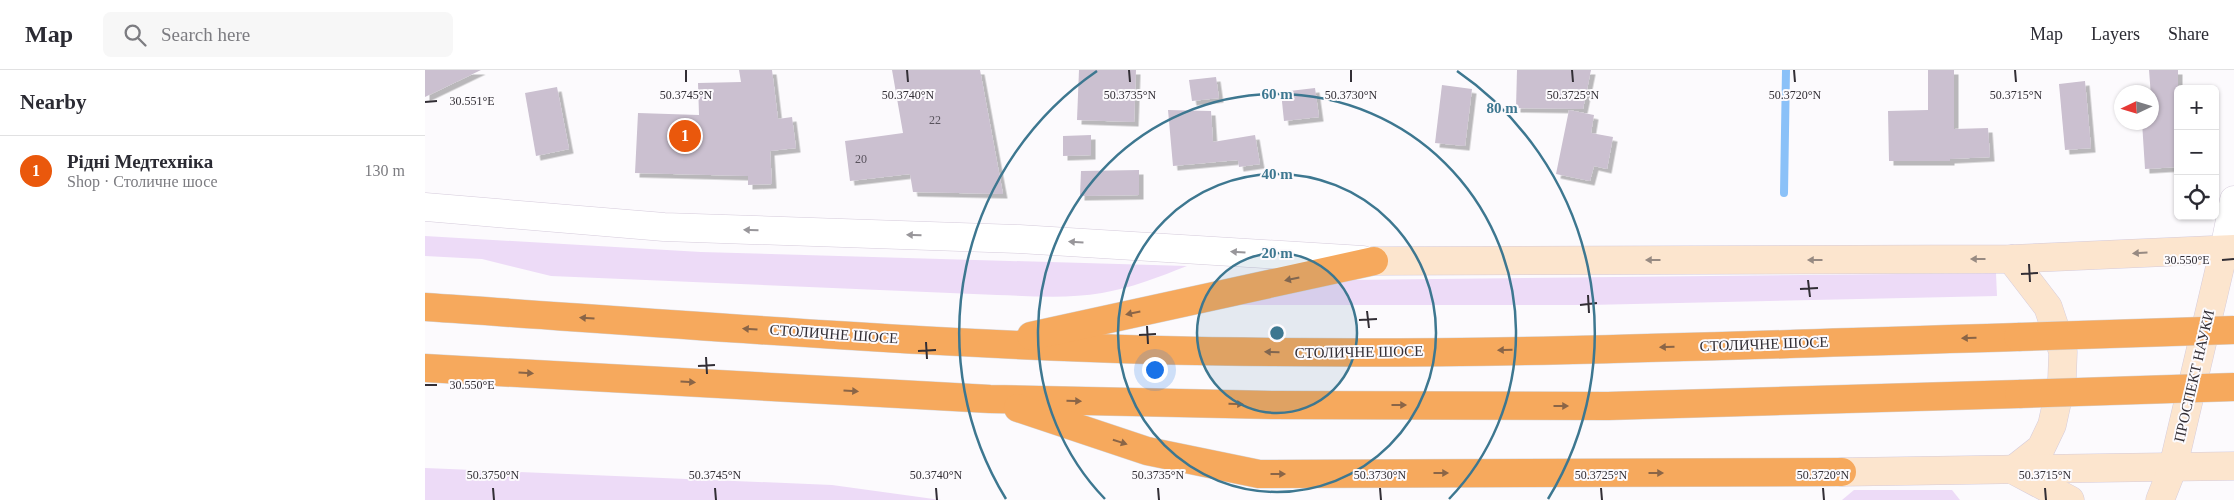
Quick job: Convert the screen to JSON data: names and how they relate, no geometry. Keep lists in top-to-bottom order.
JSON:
{
  "streets": {
    "highway": ["СТОЛИЧНЕ ШОСЕ"],
    "main road": ["ПРОСПЕКТ НАУКИ"]
  },
  "house_numbers": ["22", "20"],
  "north": "left",
  "page": {
    "header": "Map",
    "search": "Search here",
    "nav": ["Map", "Layers", "Share"],
    "heading": "Nearby",
    "map_buttons": ["+", "−"],
    "pins": "1",
    "list": [
      {
        "mark": "1",
        "name": "Рідні Медтехніка",
        "note": "Shop · Столичне шосе",
        "value": "130 m"
      }
    ]
  },
  "coordinates": [
    "50.3745°N",
    "50.3740°N",
    "50.3735°N",
    "50.3730°N",
    "50.3725°N",
    "50.3720°N",
    "50.3715°N",
    "30.551°E",
    "30.550°E",
    "50.3750°N"
  ],
  "rings": [
    "60 m",
    "80 m",
    "40 m",
    "20 m"
  ]
}
